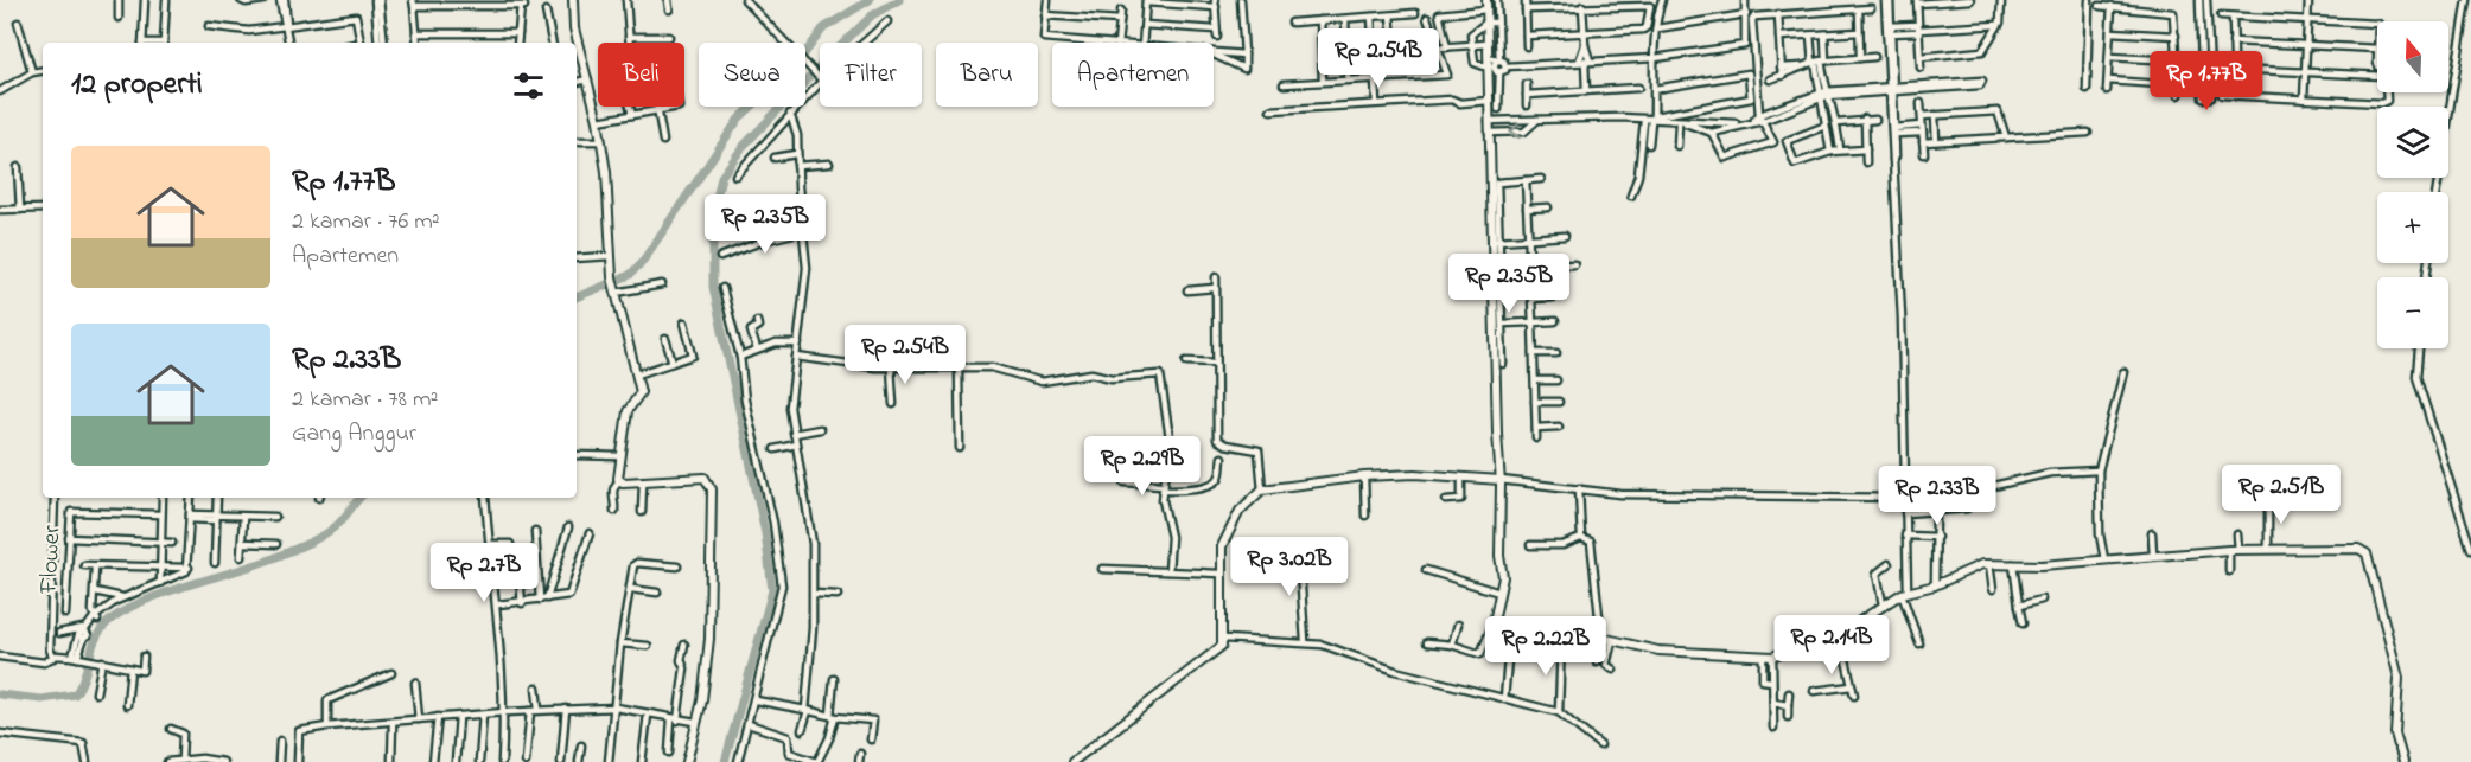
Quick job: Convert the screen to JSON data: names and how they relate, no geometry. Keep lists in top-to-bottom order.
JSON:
{
  "streets": {
    "street": ["Flower"]
  },
  "north": "top",
  "page": {
    "map_buttons": ["+", "−"],
    "price": [
      "Rp 2.54B",
      "Rp 1.77B",
      "Rp 2.35B",
      "Rp 2.35B",
      "Rp 2.54B",
      "Rp 2.29B",
      "Rp 2.51B",
      "Rp 2.33B",
      "Rp 3.02B",
      "Rp 2.7B",
      "Rp 2.14B",
      "Rp 2.22B"
    ],
    "chip": [
      "Beli",
      "Sewa",
      "Filter",
      "Baru",
      "Apartemen"
    ],
    "heading": "12 properti",
    "list": [
      {
        "name": "Rp 1.77B",
        "note": "2 kamar · 76 m² · Apartemen"
      },
      {
        "name": "Rp 2.33B",
        "note": "2 kamar · 78 m² · Gang Anggur"
      }
    ]
  }
}
